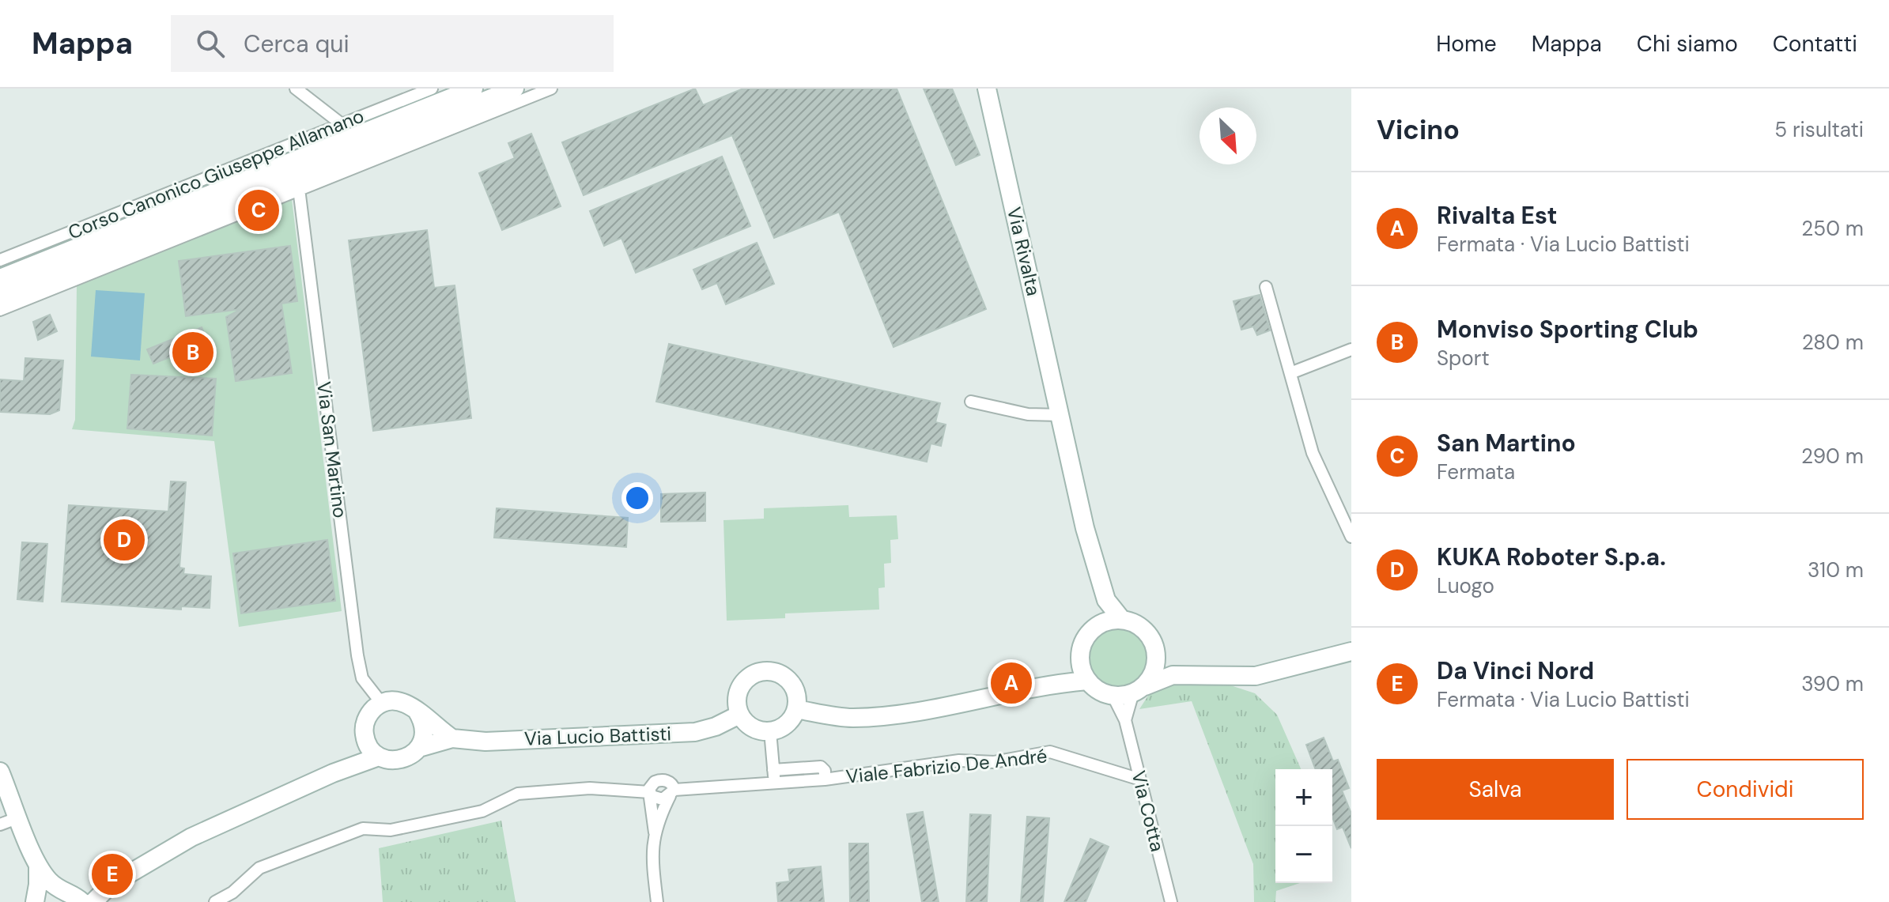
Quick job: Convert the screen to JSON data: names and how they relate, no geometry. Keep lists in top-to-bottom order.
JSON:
{
  "streets": {
    "street": [
      "Corso Canonico Giuseppe Allamano",
      "Via Rivalta",
      "Via San Martino",
      "Via Lucio Battisti",
      "Viale Fabrizio De André",
      "Via Cotta"
    ]
  },
  "crossings": [
    ["Via Rivalta", "Via Cotta"],
    ["Via San Martino", "Via Lucio Battisti"],
    ["Viale Fabrizio De André", "Via Cotta"]
  ],
  "north": "bottom right",
  "page": {
    "header": "Mappa",
    "search": "Cerca qui",
    "nav": [
      "Home",
      "Mappa",
      "Chi siamo",
      "Contatti"
    ],
    "heading": ["Vicino", "5 risultati"],
    "list": [
      {
        "mark": "A",
        "name": "Rivalta Est",
        "note": "Fermata · Via Lucio Battisti",
        "value": "250 m"
      },
      {
        "mark": "B",
        "name": "Monviso Sporting Club",
        "note": "Sport",
        "value": "280 m"
      },
      {
        "mark": "C",
        "name": "San Martino",
        "note": "Fermata",
        "value": "290 m"
      },
      {
        "mark": "D",
        "name": "KUKA Roboter S.p.a.",
        "note": "Luogo",
        "value": "310 m"
      },
      {
        "mark": "E",
        "name": "Da Vinci Nord",
        "note": "Fermata · Via Lucio Battisti",
        "value": "390 m"
      }
    ],
    "pins": [
      "C",
      "B",
      "D",
      "A",
      "E"
    ],
    "buttons": ["Salva", "Condividi"],
    "map_buttons": ["+", "−"]
  }
}
